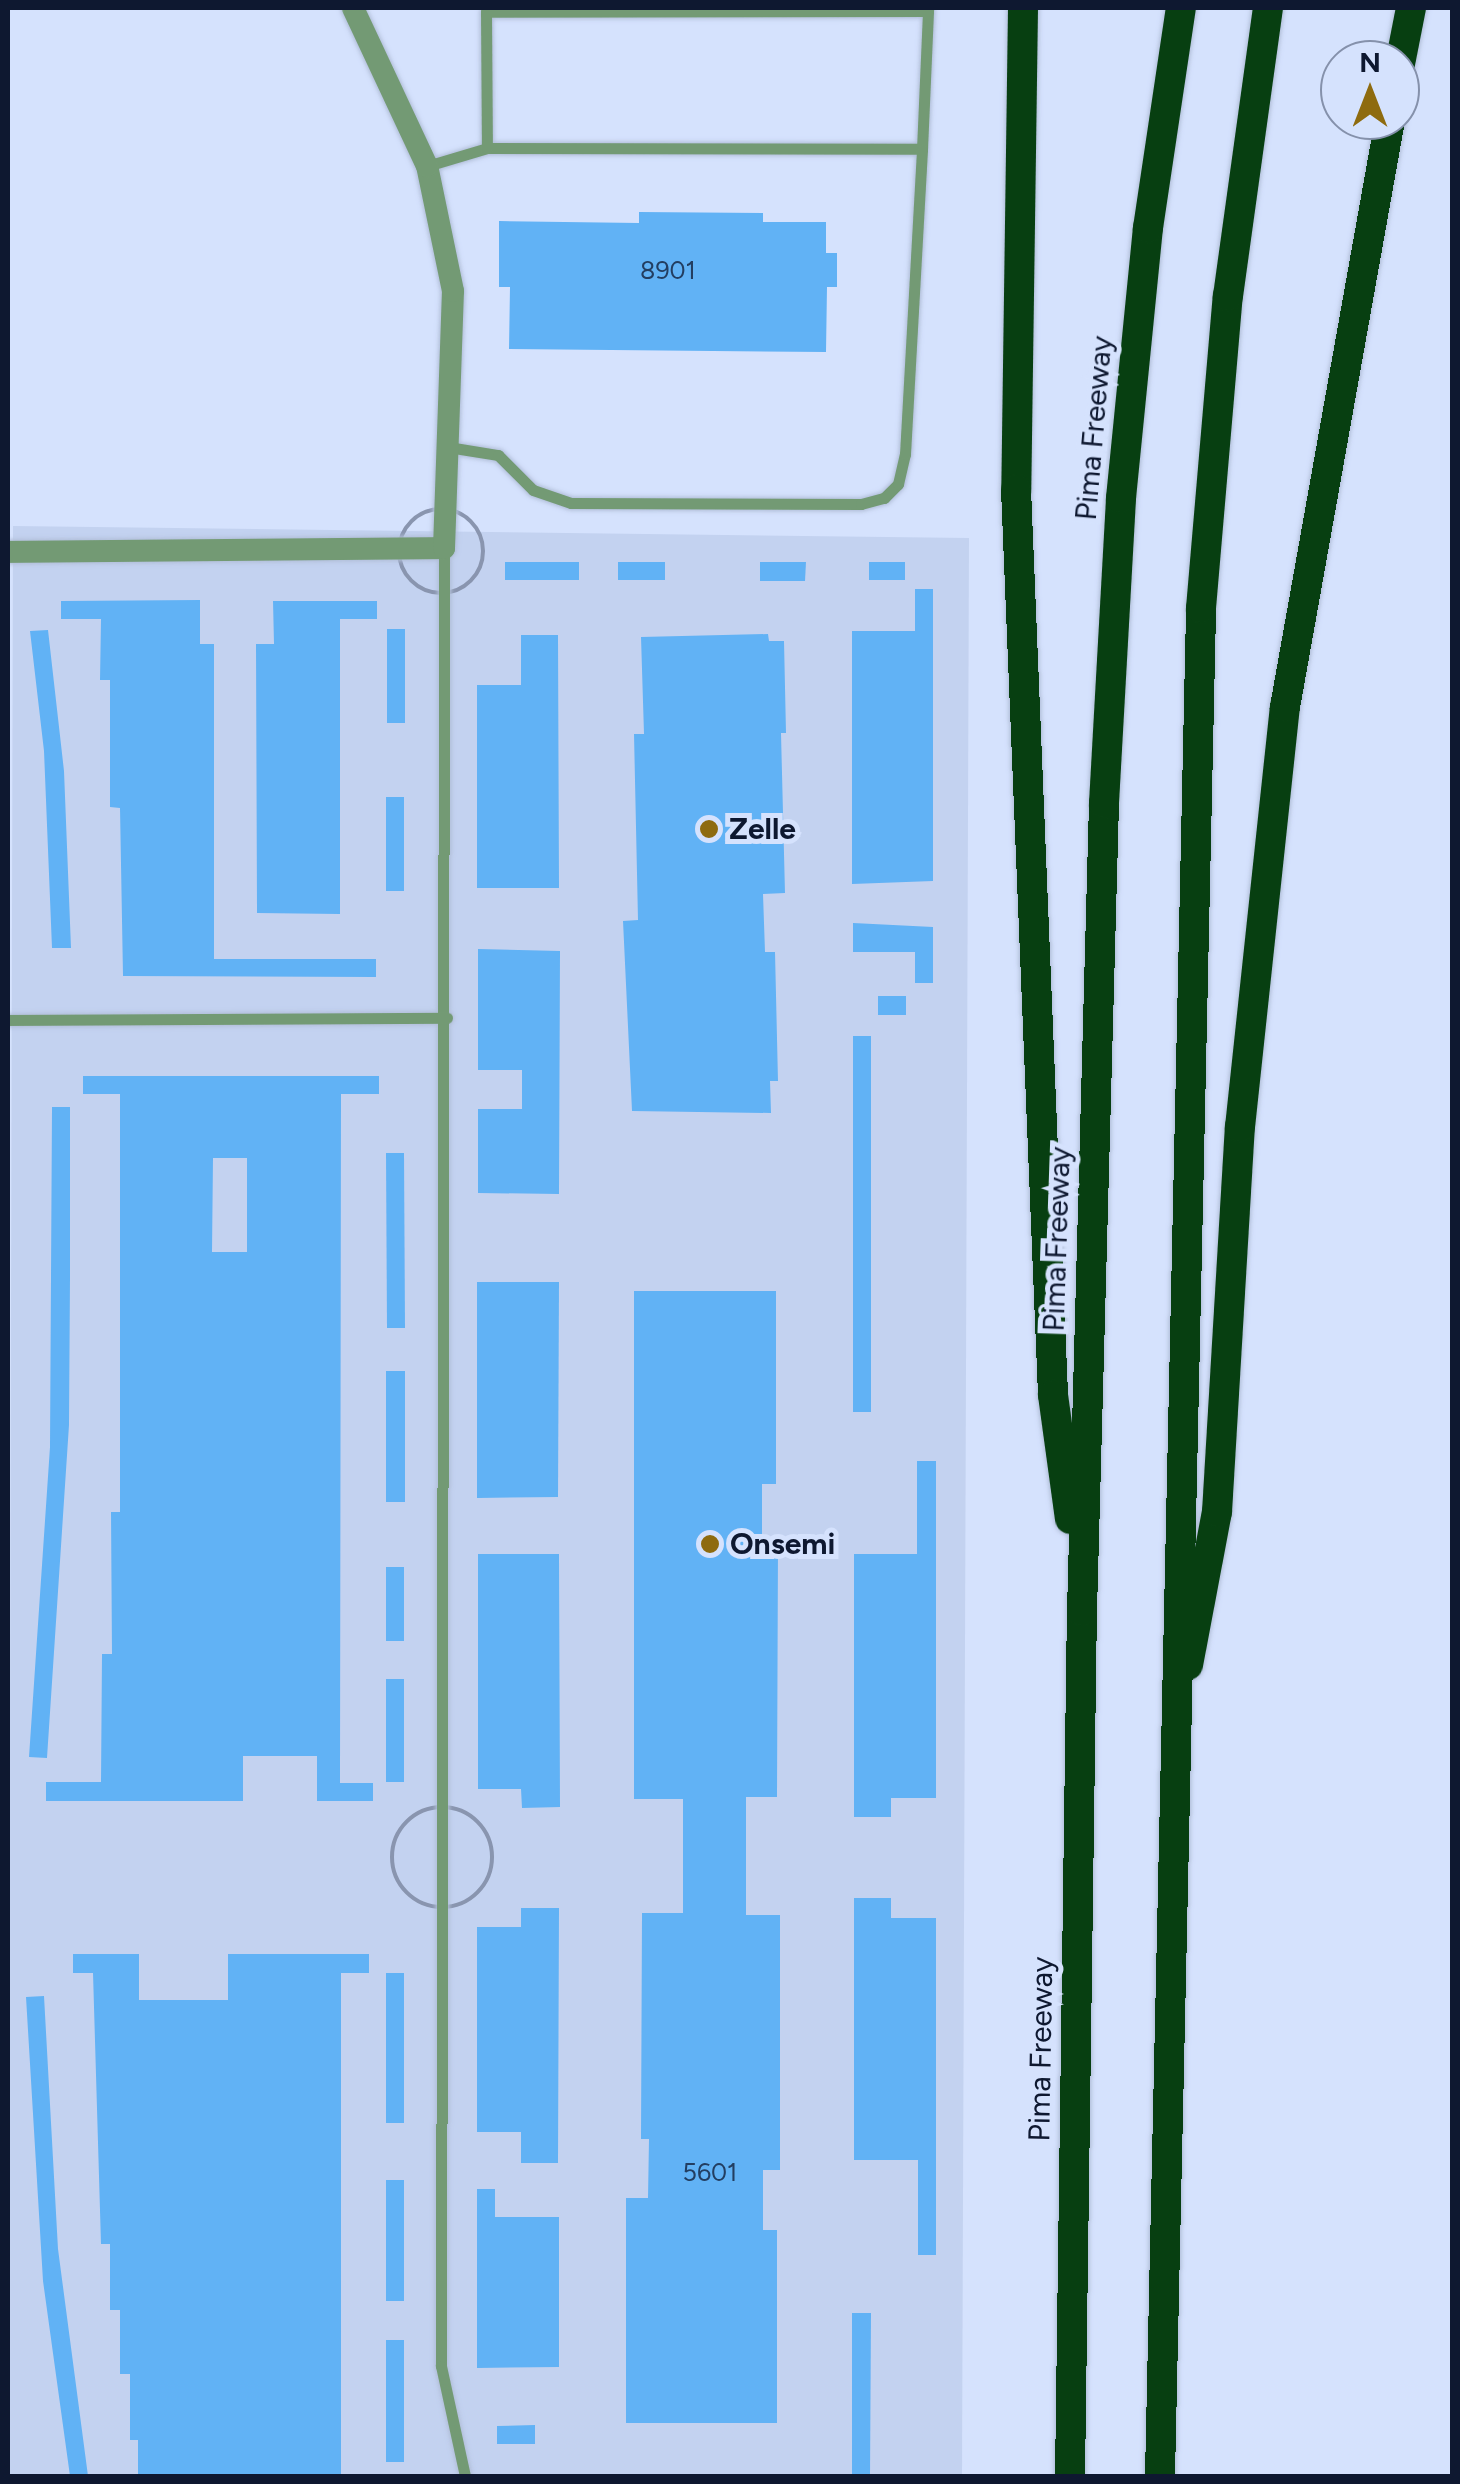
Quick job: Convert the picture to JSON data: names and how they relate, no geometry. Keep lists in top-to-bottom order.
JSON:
{
  "streets": {
    "highway": ["Pima Freeway"]
  },
  "places": ["Zelle", "Onsemi"],
  "house_numbers": ["8901", "5601"],
  "north": "top"
}
